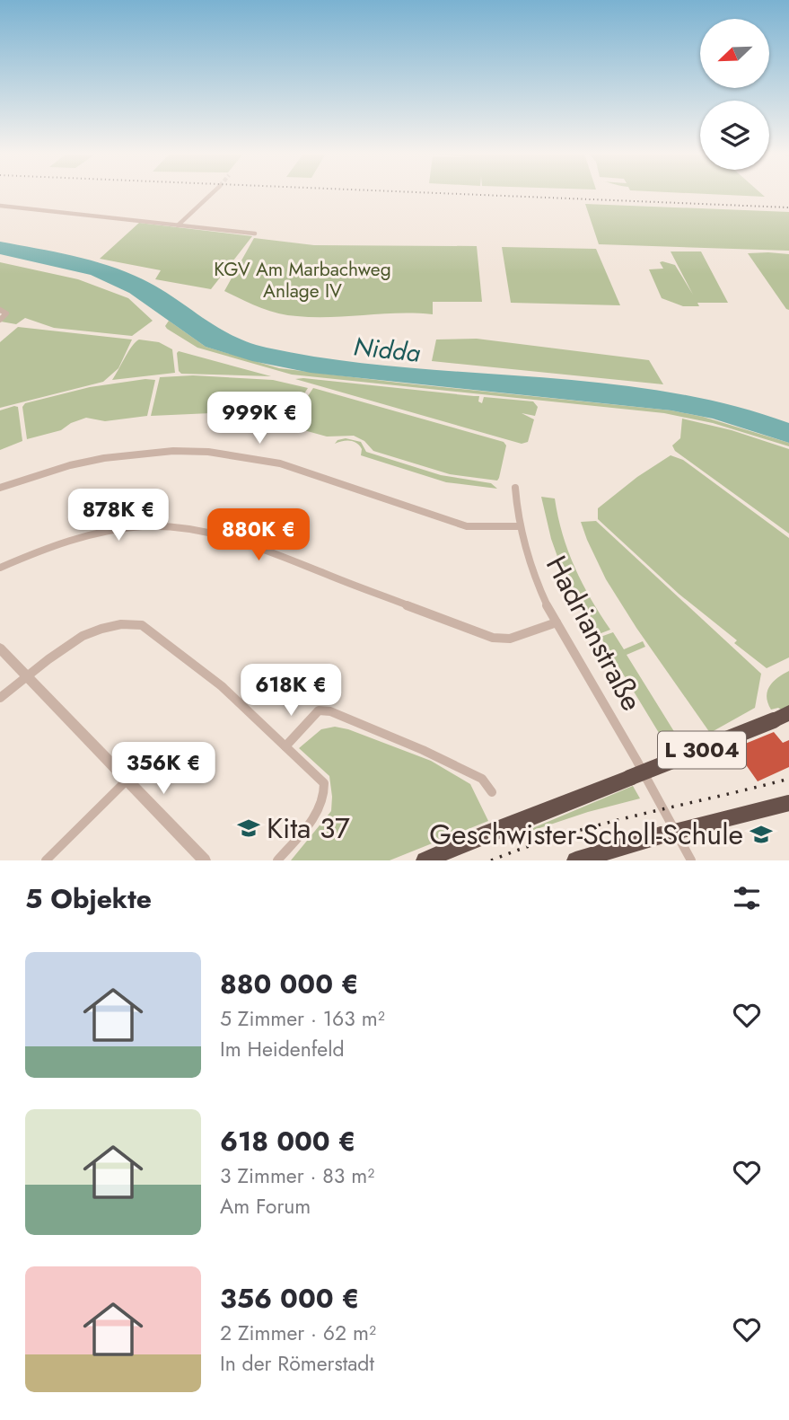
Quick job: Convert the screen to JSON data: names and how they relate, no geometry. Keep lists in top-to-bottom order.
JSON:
{
  "streets": {
    "highway": ["L 3004"],
    "street": ["Hadrianstraße"]
  },
  "water": ["Nidda"],
  "parks": ["KGV Am Marbachweg Anlage IV"],
  "places": {
    "school or university": ["Kita 37", "Geschwister-Scholl-Schule"]
  },
  "north": "bottom left",
  "page": {
    "price": [
      "999K €",
      "878K €",
      "880K €",
      "618K €",
      "356K €"
    ],
    "heading": "5 Objekte",
    "list": [
      {
        "name": "880 000 €",
        "note": "5 Zimmer · 163 m² · Im Heidenfeld"
      },
      {
        "name": "618 000 €",
        "note": "3 Zimmer · 83 m² · Am Forum"
      },
      {
        "name": "356 000 €",
        "note": "2 Zimmer · 62 m² · In der Römerstadt"
      }
    ]
  }
}
